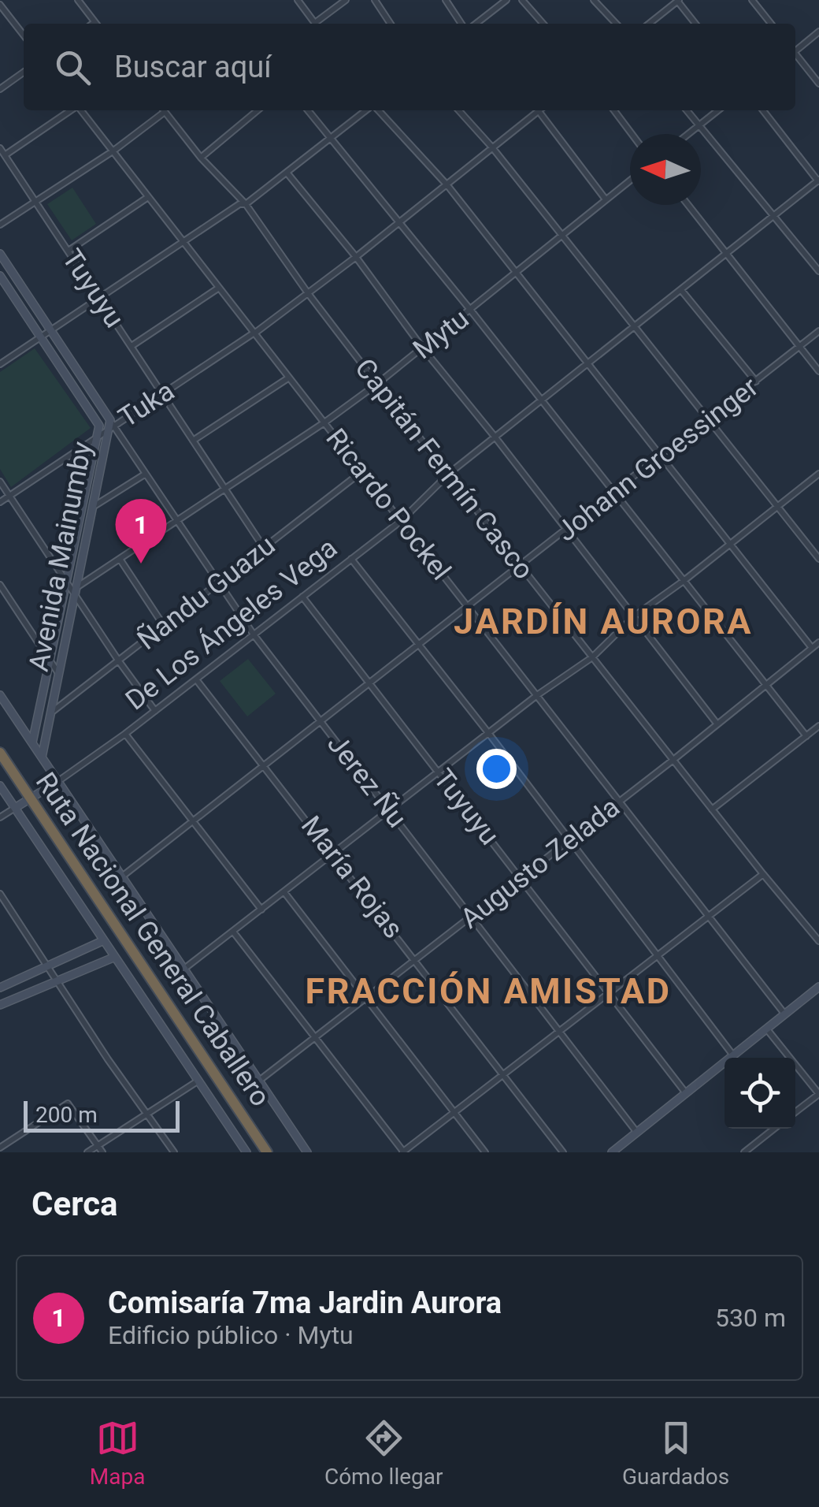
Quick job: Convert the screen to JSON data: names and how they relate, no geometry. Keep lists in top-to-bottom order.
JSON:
{
  "streets": {
    "highway": ["Ruta Nacional General Caballero"],
    "street": [
      "Tuyuyu",
      "Mytu",
      "Tuka",
      "Johann Groessinger",
      "Capitán Fermín Casco",
      "Ricardo Pockel",
      "Avenida Mainumby",
      "Ñandu Guazu",
      "De Los Ángeles Vega",
      "Jerez Ñu",
      "Augusto Zelada",
      "María Rojas"
    ]
  },
  "crossings": [
    ["Tuyuyu", "Mytu"],
    ["Tuyuyu", "Tuka"],
    ["Tuyuyu", "Johann Groessinger"],
    ["Tuyuyu", "Ñandu Guazu"],
    ["Tuyuyu", "De Los Ángeles Vega"],
    ["Tuyuyu", "Augusto Zelada"],
    ["Mytu", "Capitán Fermín Casco"],
    ["Mytu", "Ricardo Pockel"],
    ["Mytu", "Avenida Mainumby"],
    ["Mytu", "Jerez Ñu"],
    ["Tuka", "Capitán Fermín Casco"],
    ["Tuka", "Ricardo Pockel"],
    ["Tuka", "Avenida Mainumby"],
    ["Tuka", "Jerez Ñu"],
    ["Johann Groessinger", "Capitán Fermín Casco"],
    ["Johann Groessinger", "Ricardo Pockel"],
    ["Johann Groessinger", "Jerez Ñu"],
    ["Johann Groessinger", "María Rojas"],
    ["Capitán Fermín Casco", "De Los Ángeles Vega"],
    ["Capitán Fermín Casco", "Augusto Zelada"],
    ["Ricardo Pockel", "Ñandu Guazu"],
    ["Ricardo Pockel", "De Los Ángeles Vega"],
    ["Ricardo Pockel", "Augusto Zelada"],
    ["Avenida Mainumby", "Ñandu Guazu"],
    ["Avenida Mainumby", "Jerez Ñu"],
    ["Ñandu Guazu", "Jerez Ñu"],
    ["De Los Ángeles Vega", "Jerez Ñu"],
    ["De Los Ángeles Vega", "María Rojas"],
    ["De Los Ángeles Vega", "Ruta Nacional General Caballero"],
    ["Jerez Ñu", "Augusto Zelada"],
    ["Augusto Zelada", "María Rojas"]
  ],
  "districts": ["JARDÍN AURORA", "FRACCIÓN AMISTAD"],
  "scale_bar": "200 m",
  "north": "left",
  "page": {
    "search": "Buscar aquí",
    "pins": "1",
    "scale": "200 m",
    "heading": "Cerca",
    "list": [
      {
        "mark": "1",
        "name": "Comisaría 7ma Jardin Aurora",
        "note": "Edificio público · Mytu",
        "value": "530 m"
      }
    ],
    "nav": ["Mapa", "Cómo llegar", "Guardados"]
  }
}
